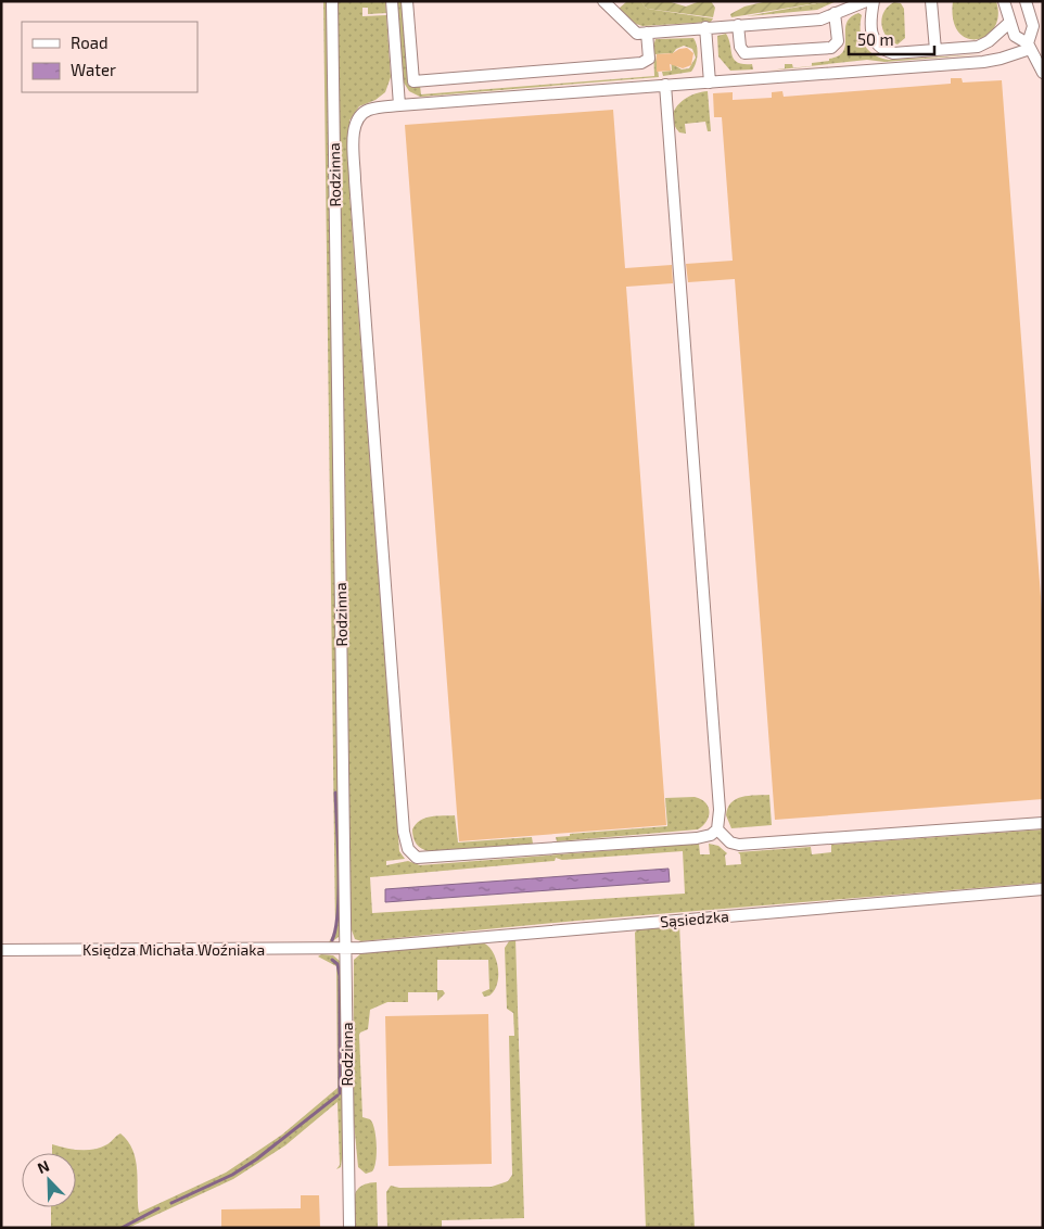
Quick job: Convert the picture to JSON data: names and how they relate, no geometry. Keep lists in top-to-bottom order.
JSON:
{
  "streets": {
    "street": ["Rodzinna", "Sąsiedzka", "Księdza Michała Woźniaka"]
  },
  "crossings": [
    ["Rodzinna", "Sąsiedzka"],
    ["Rodzinna", "Księdza Michała Woźniaka"],
    ["Sąsiedzka", "Księdza Michała Woźniaka"]
  ],
  "legend": ["Road", "Water"],
  "scale_bar": "50 m",
  "north": "top left"
}
